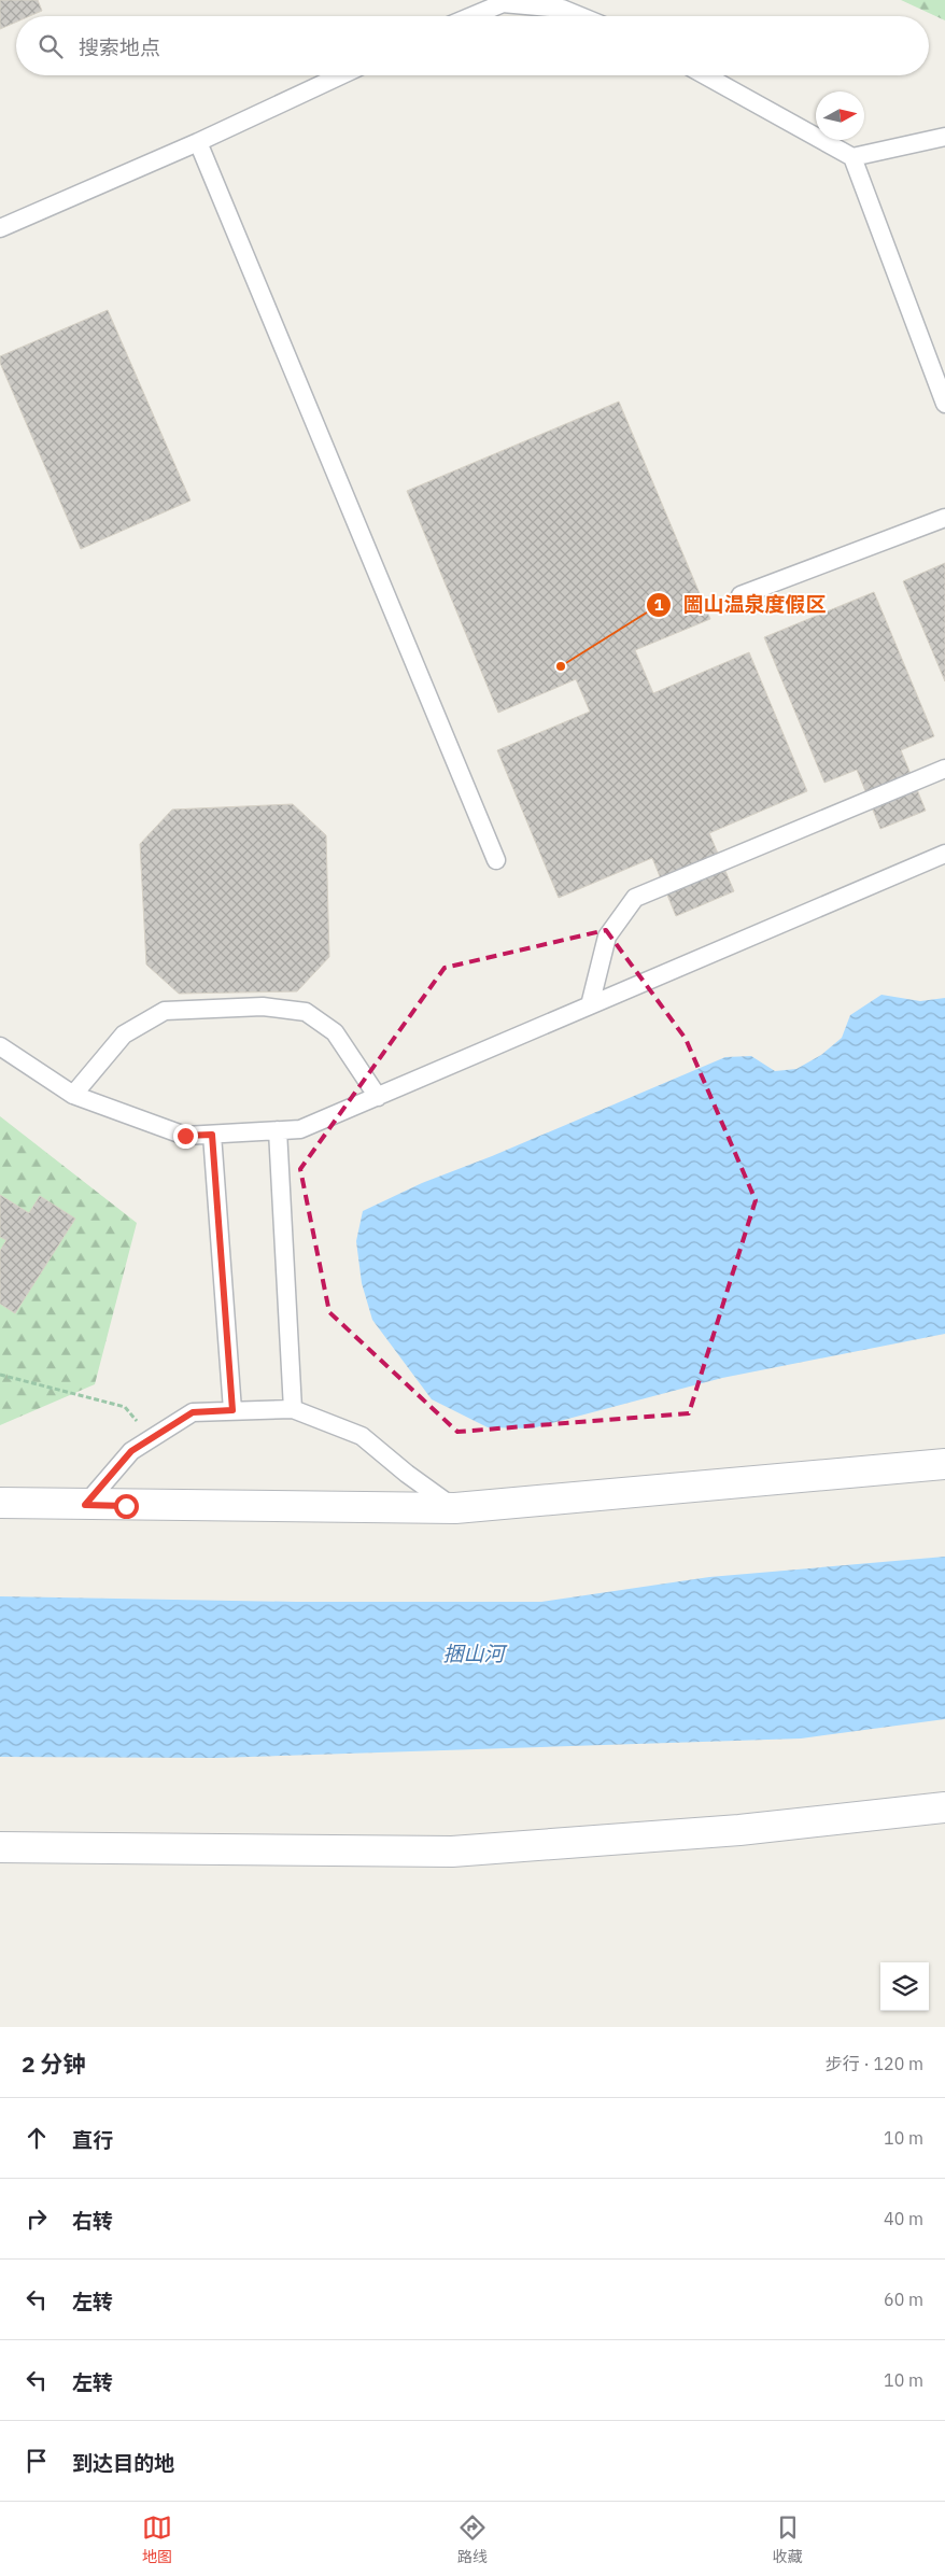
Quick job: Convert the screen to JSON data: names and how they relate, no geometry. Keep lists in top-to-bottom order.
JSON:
{
  "water": ["捆山河"],
  "places": ["圌山温泉度假区"],
  "north": "right",
  "page": {
    "search": "搜索地点",
    "heading": ["2 分钟", "步行 · 120 m"],
    "list": [
      ["直行", "10 m"],
      ["右转", "40 m"],
      ["左转", "60 m"],
      ["左转", "10 m"],
      "到达目的地"
    ],
    "nav": ["地图", "路线", "收藏"]
  }
}
